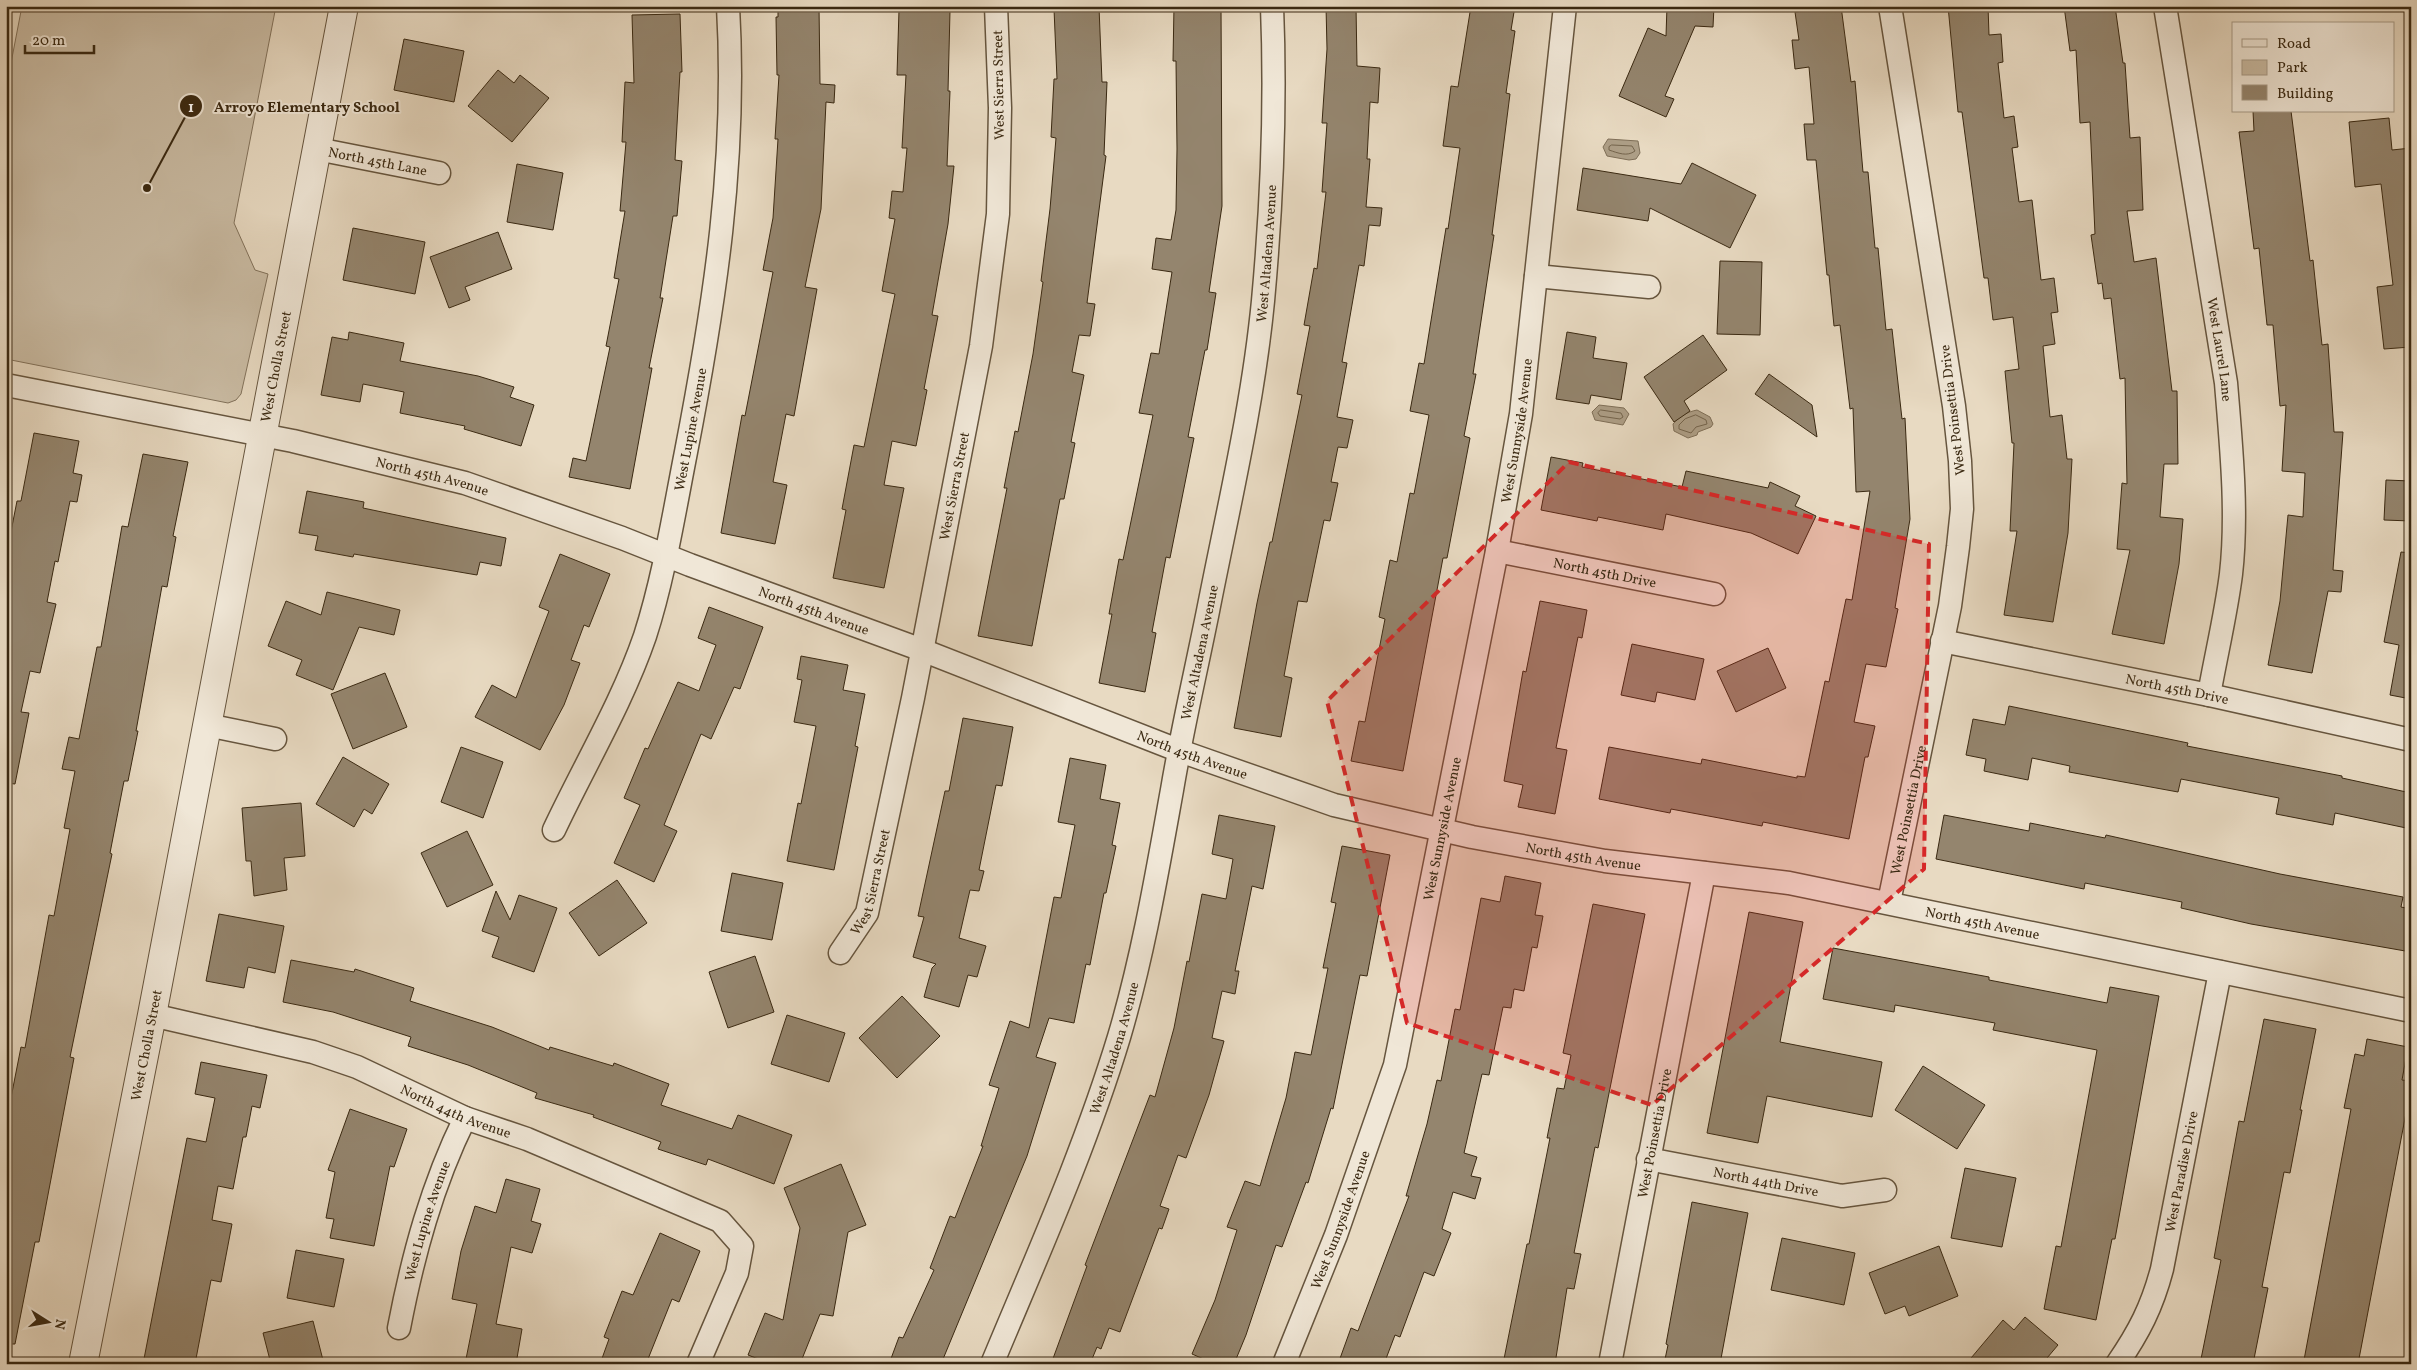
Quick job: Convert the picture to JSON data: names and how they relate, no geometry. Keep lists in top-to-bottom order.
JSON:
{
  "streets": {
    "street": [
      "West Sierra Street",
      "North 45th Lane",
      "West Altadena Avenue",
      "West Laurel Lane",
      "West Cholla Street",
      "West Poinsettia Drive",
      "West Lupine Avenue",
      "West Sunnyside Avenue",
      "North 45th Avenue",
      "North 45th Drive",
      "North 44th Avenue",
      "West Paradise Drive",
      "North 44th Drive"
    ]
  },
  "crossings": [
    ["West Sierra Street", "North 45th Avenue"],
    ["North 45th Lane", "West Cholla Street"],
    ["West Altadena Avenue", "North 45th Avenue"],
    ["West Laurel Lane", "North 45th Drive"],
    ["West Cholla Street", "North 45th Avenue"],
    ["West Cholla Street", "North 44th Avenue"],
    ["West Poinsettia Drive", "North 45th Avenue"],
    ["West Poinsettia Drive", "North 45th Drive"],
    ["West Poinsettia Drive", "North 44th Drive"],
    ["West Lupine Avenue", "North 45th Avenue"],
    ["West Lupine Avenue", "North 44th Avenue"],
    ["West Sunnyside Avenue", "North 45th Avenue"],
    ["West Sunnyside Avenue", "North 45th Drive"],
    ["North 45th Avenue", "West Paradise Drive"]
  ],
  "places": ["Arroyo Elementary School"],
  "legend": ["Road", "Park", "Building"],
  "scale_bar": "20 m",
  "north": "right"
}
